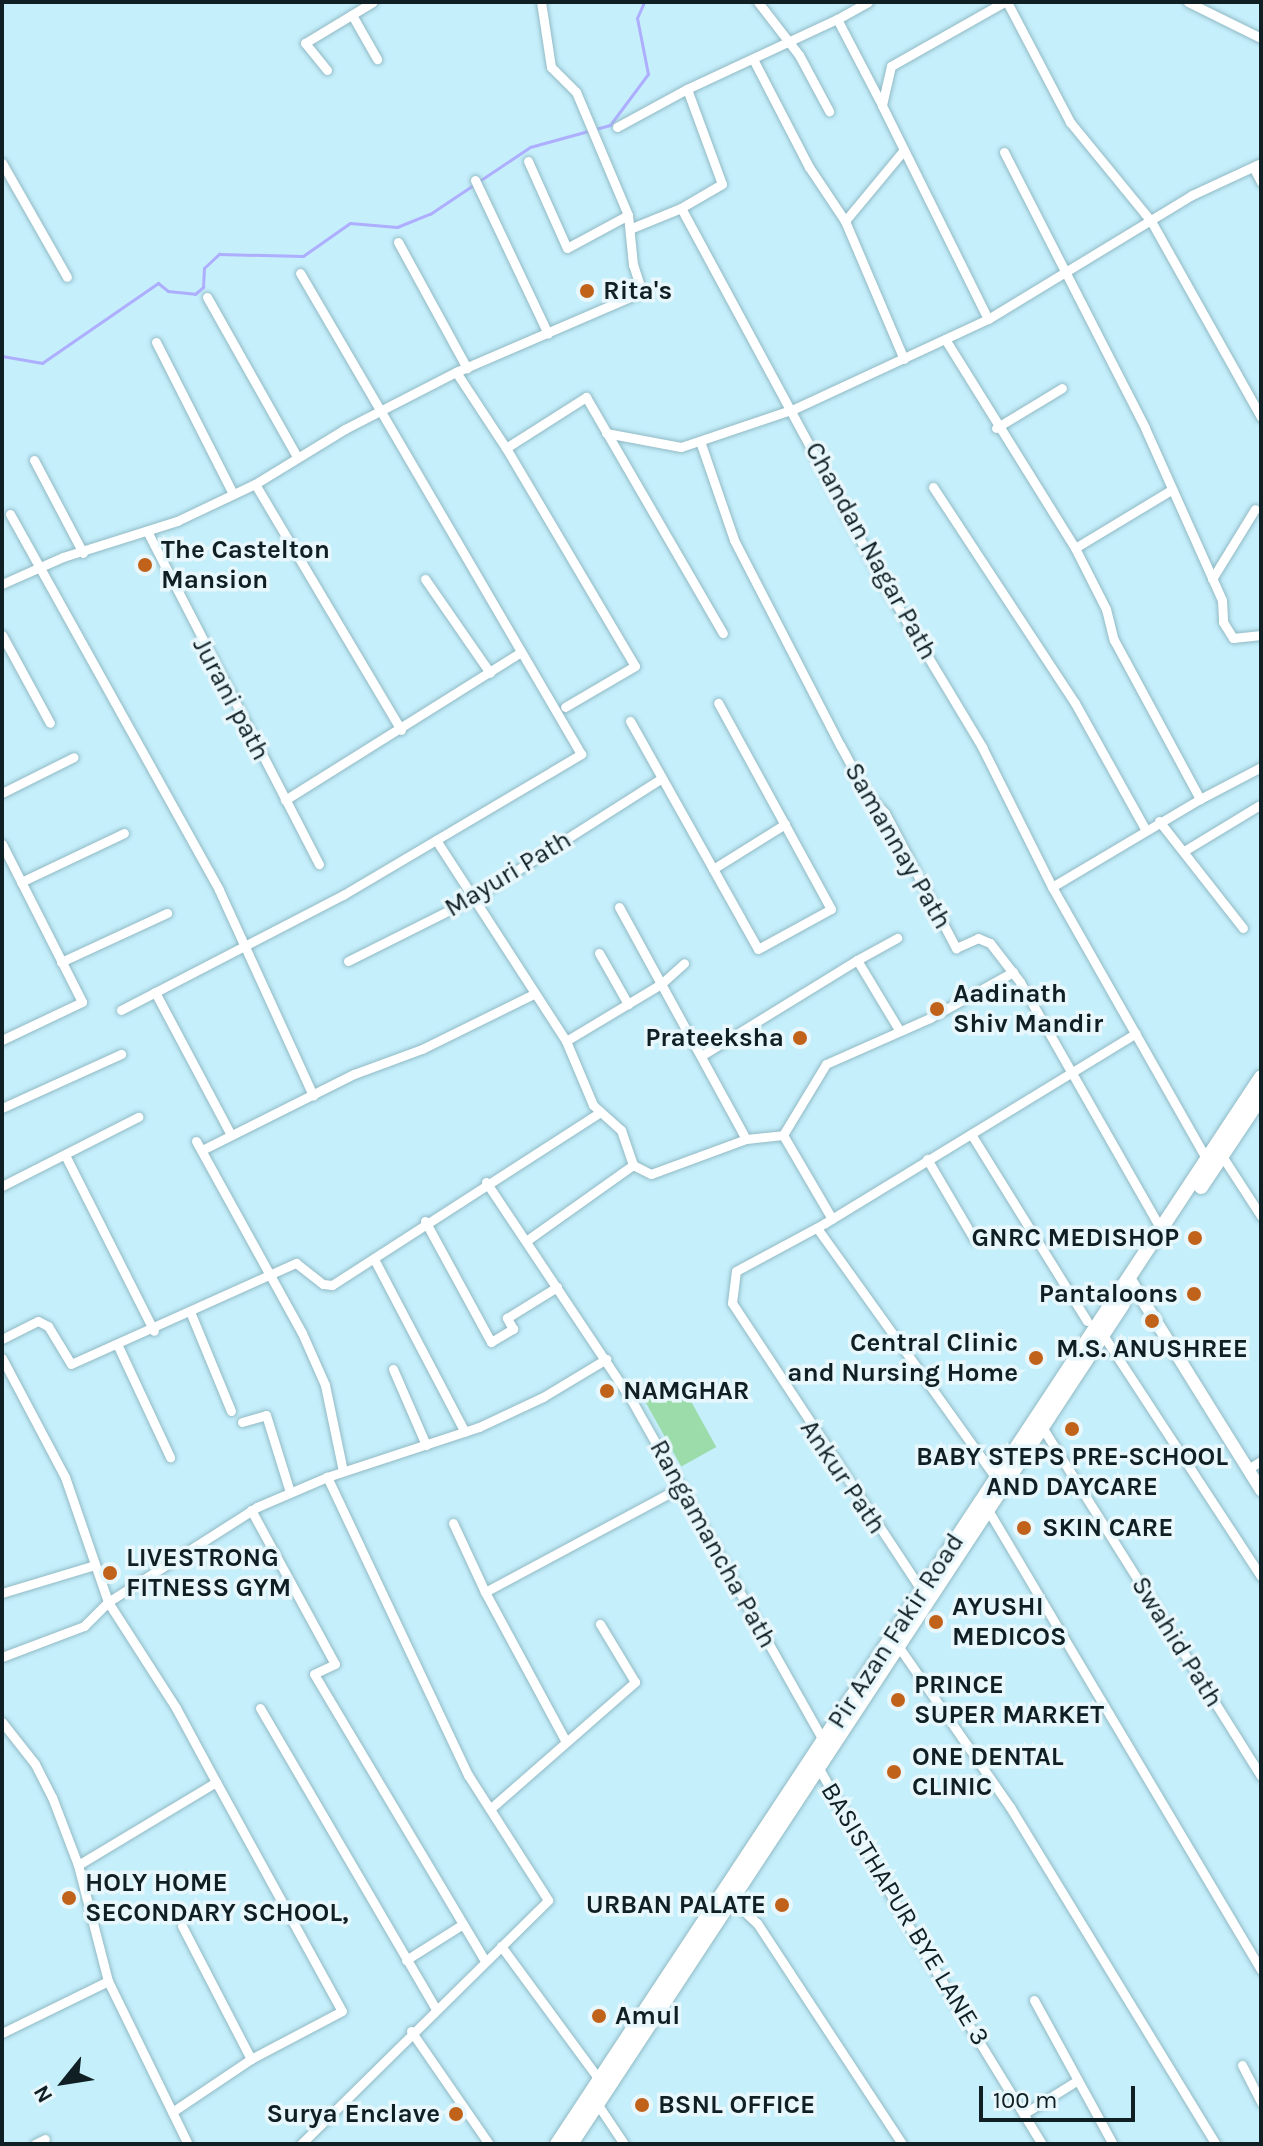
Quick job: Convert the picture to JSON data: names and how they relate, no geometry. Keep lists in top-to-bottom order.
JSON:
{
  "streets": {
    "main road": ["Pir Azan Fakir Road"],
    "street": [
      "Chandan Nagar Path",
      "Jurani path",
      "Samannay Path",
      "Mayuri Path",
      "Ankur Path",
      "Rangamancha Path",
      "Swahid Path",
      "BASISTHAPUR BYE LANE 3"
    ]
  },
  "crossings": [
    ["Chandan Nagar Path", "Pir Azan Fakir Road"],
    ["Samannay Path", "Pir Azan Fakir Road"],
    ["Ankur Path", "Pir Azan Fakir Road"],
    ["Rangamancha Path", "Pir Azan Fakir Road"],
    ["Pir Azan Fakir Road", "Swahid Path"],
    ["Pir Azan Fakir Road", "BASISTHAPUR BYE LANE 3"]
  ],
  "places": [
    "Rita's",
    "The Castelton Mansion",
    "Aadinath Shiv Mandir",
    "Prateeksha",
    "GNRC MEDISHOP",
    "Pantaloons",
    "M.S. ANUSHREE",
    "Central Clinic and Nursing Home",
    "NAMGHAR",
    "BABY STEPS PRE-SCHOOL AND DAYCARE",
    "SKIN CARE",
    "LIVESTRONG FITNESS GYM",
    "AYUSHI MEDICOS",
    "PRINCE SUPER MARKET",
    "ONE DENTAL CLINIC",
    "HOLY HOME SECONDARY SCHOOL,",
    "URBAN PALATE",
    "Amul",
    "BSNL OFFICE",
    "Surya Enclave"
  ],
  "scale_bar": "100 m",
  "north": "bottom left"
}
